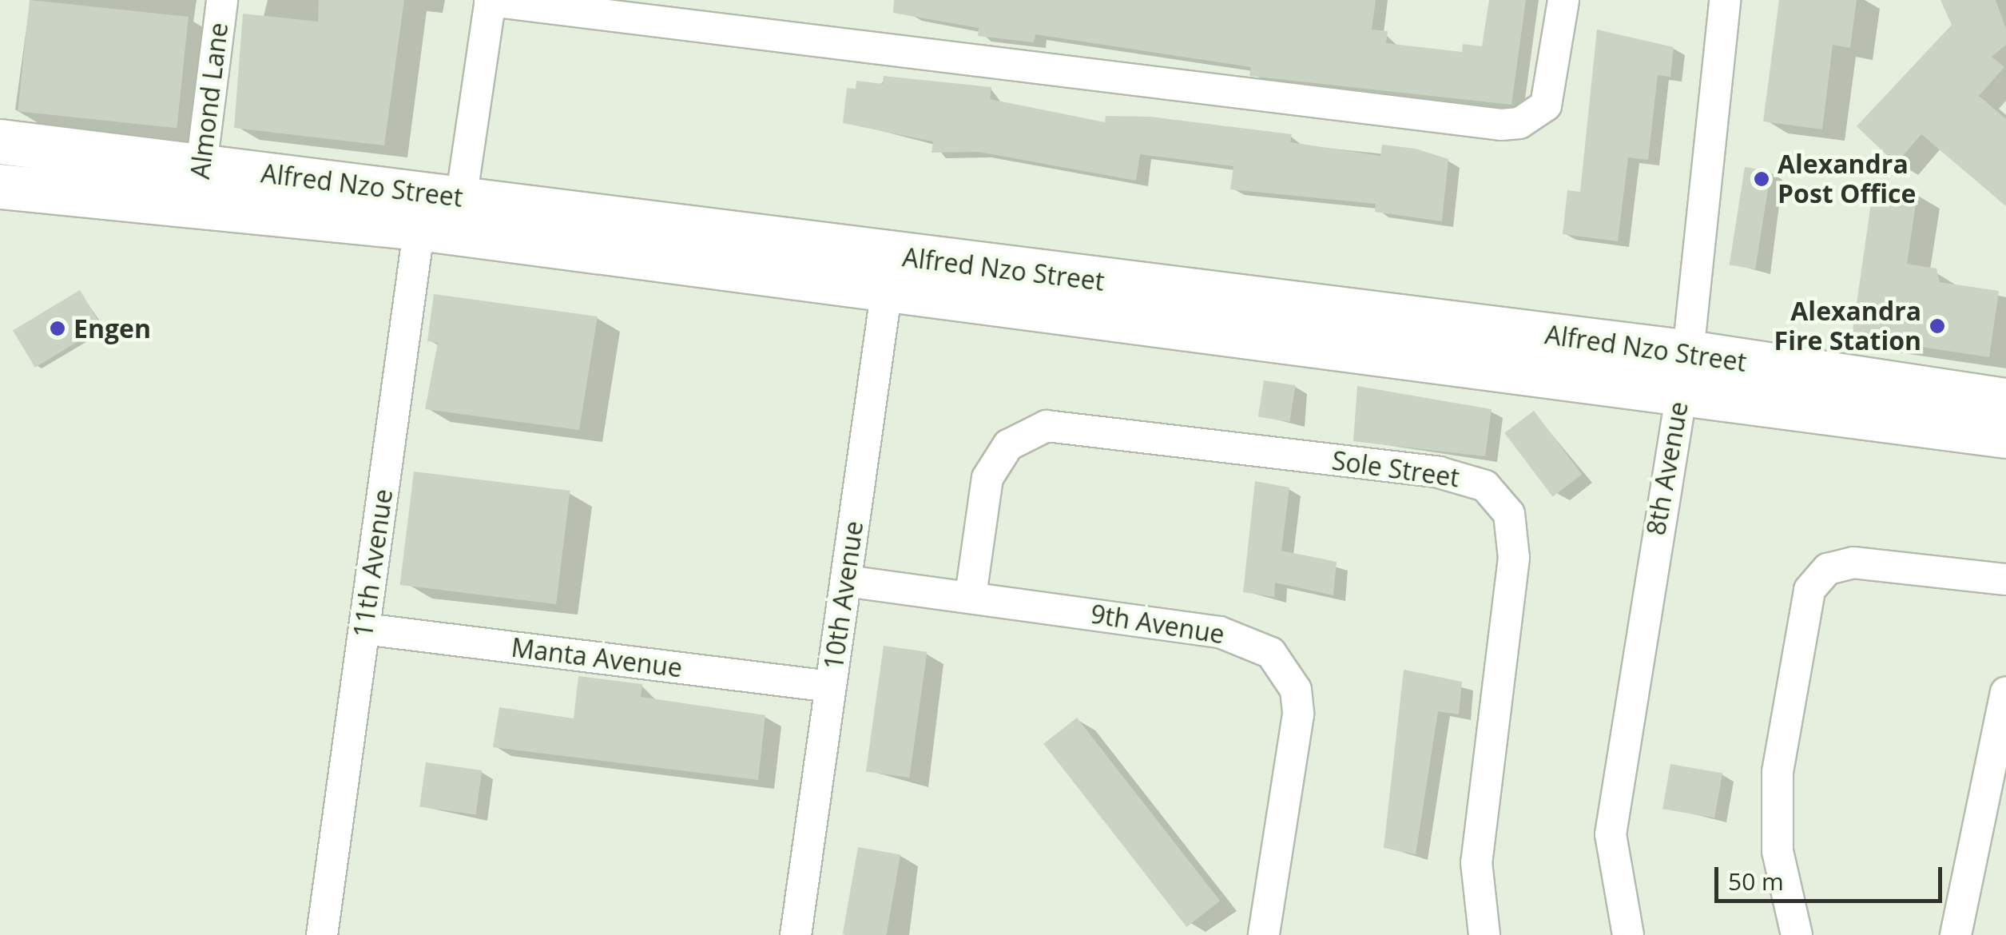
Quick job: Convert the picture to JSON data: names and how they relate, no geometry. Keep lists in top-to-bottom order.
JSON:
{
  "streets": {
    "street": [
      "Almond Lane",
      "Alfred Nzo Street",
      "8th Avenue",
      "Sole Street",
      "11th Avenue",
      "10th Avenue",
      "9th Avenue",
      "Manta Avenue"
    ]
  },
  "crossings": [
    ["Almond Lane", "Alfred Nzo Street"],
    ["Alfred Nzo Street", "8th Avenue"],
    ["Alfred Nzo Street", "11th Avenue"],
    ["Alfred Nzo Street", "10th Avenue"],
    ["Sole Street", "9th Avenue"],
    ["11th Avenue", "Manta Avenue"],
    ["10th Avenue", "9th Avenue"],
    ["10th Avenue", "Manta Avenue"]
  ],
  "places": ["Alexandra Post Office", "Alexandra Fire Station", "Engen"],
  "scale_bar": "50 m"
}
